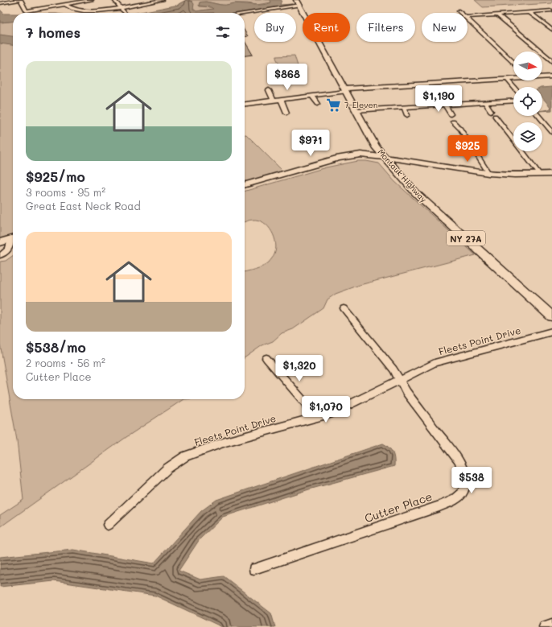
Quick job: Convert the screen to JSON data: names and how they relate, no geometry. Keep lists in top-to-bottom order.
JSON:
{
  "streets": {
    "main road": ["Montauk Highway", "NY 27A"],
    "street": ["Fleets Point Drive", "Cutter Place"]
  },
  "crossings": [
    ["Fleets Point Drive", "Cutter Place"]
  ],
  "places": {
    "supermarket": ["7-Eleven"]
  },
  "north": "right",
  "page": {
    "chip": [
      "Buy",
      "Rent",
      "Filters",
      "New"
    ],
    "heading": "7 homes",
    "list": [
      {
        "name": "$925/mo",
        "note": "3 rooms · 95 m² · Great East Neck Road"
      },
      {
        "name": "$538/mo",
        "note": "2 rooms · 56 m² · Cutter Place"
      }
    ],
    "price": [
      "$868",
      "$1,190",
      "$971",
      "$925",
      "$1,320",
      "$1,070",
      "$538"
    ]
  }
}
